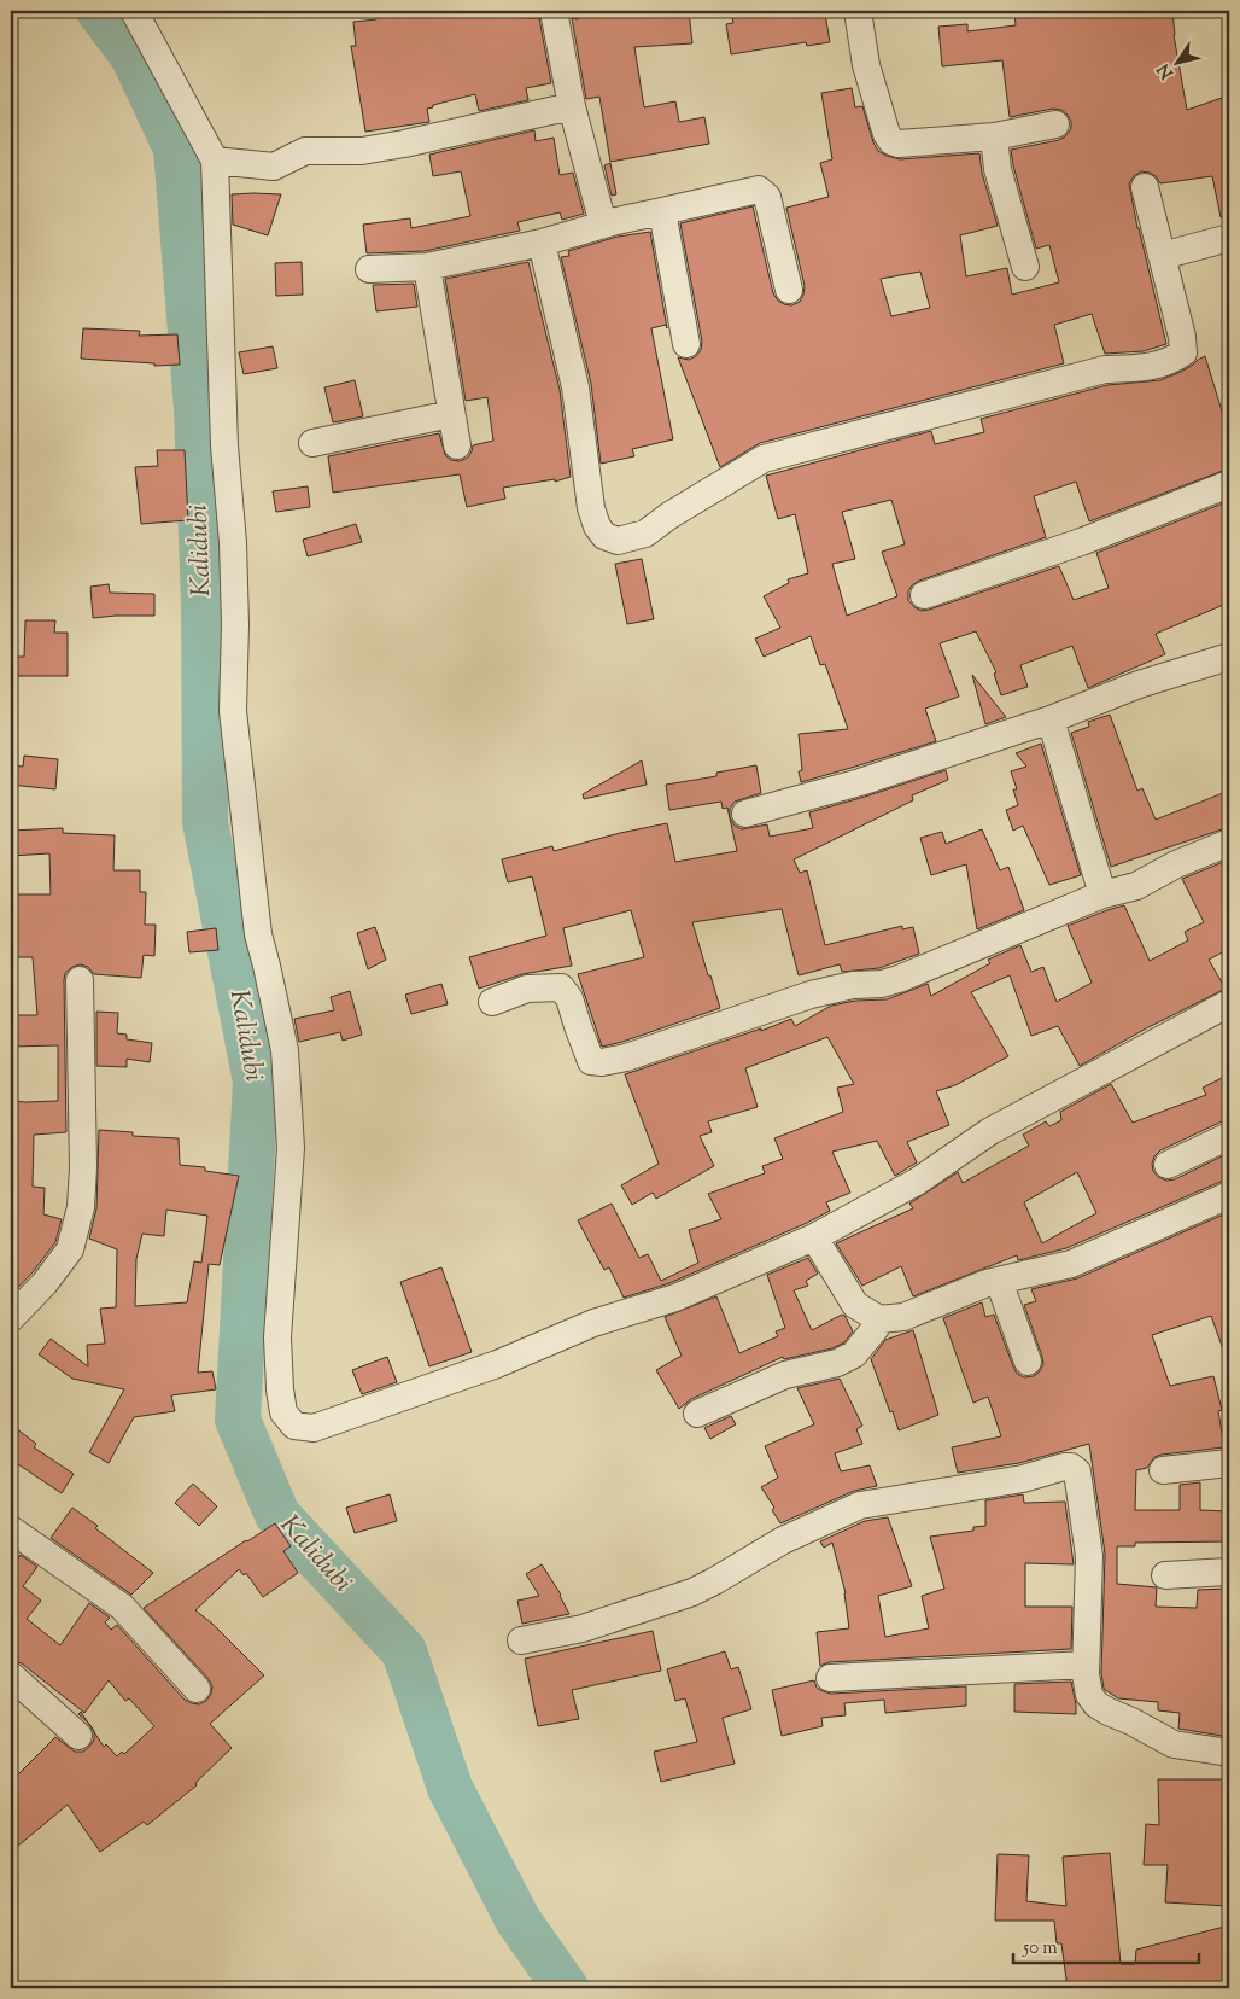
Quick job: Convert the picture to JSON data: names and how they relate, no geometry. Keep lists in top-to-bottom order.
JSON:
{
  "water": ["Kalidubi"],
  "scale_bar": "50 m",
  "north": "bottom left"
}
